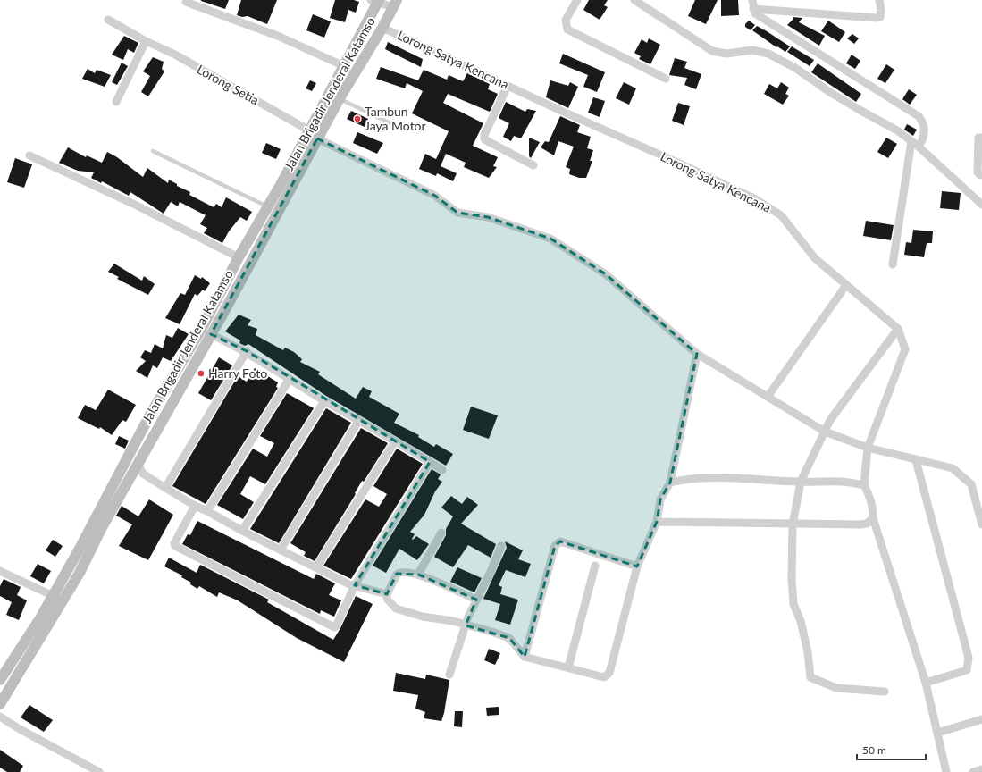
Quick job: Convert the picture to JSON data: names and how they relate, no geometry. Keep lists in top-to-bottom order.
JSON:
{
  "streets": {
    "main road": ["Jalan Brigadir Jenderal Katamso"],
    "street": ["Lorong Satya Kencana", "Lorong Setia"]
  },
  "crossings": [
    ["Lorong Satya Kencana", "Jalan Brigadir Jenderal Katamso"],
    ["Lorong Setia", "Jalan Brigadir Jenderal Katamso"]
  ],
  "places": ["Tambun Jaya Motor", "Harry Foto"],
  "scale_bar": "50 m"
}
